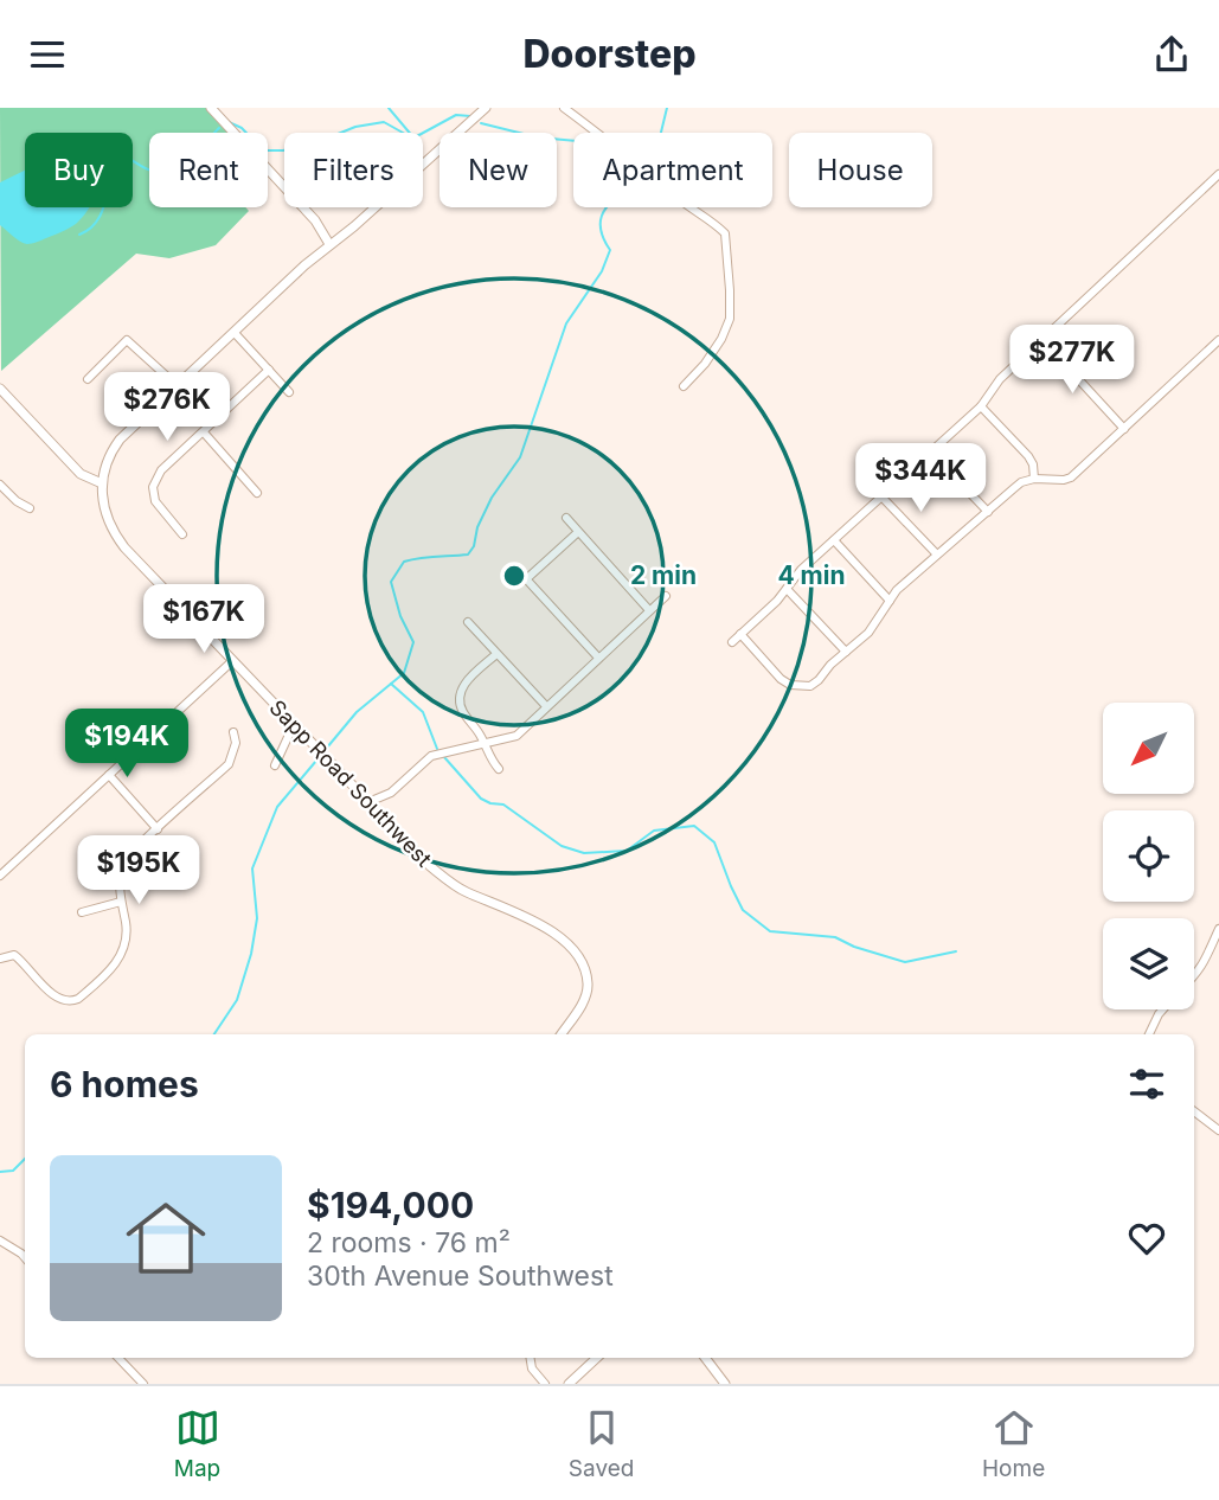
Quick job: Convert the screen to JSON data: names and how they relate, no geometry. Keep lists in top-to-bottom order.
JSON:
{
  "streets": {
    "street": ["Sapp Road Southwest"]
  },
  "north": "bottom left",
  "page": {
    "header": "Doorstep",
    "chip": [
      "Buy",
      "Rent",
      "Filters",
      "New",
      "Apartment",
      "House"
    ],
    "price": [
      "$277K",
      "$276K",
      "$344K",
      "$167K",
      "$194K",
      "$195K"
    ],
    "heading": "6 homes",
    "list": [
      {
        "name": "$194,000",
        "note": "2 rooms · 76 m² · 30th Avenue Southwest"
      }
    ],
    "tabs": ["Map", "Saved", "Home"]
  },
  "rings": ["2 min", "4 min"]
}
